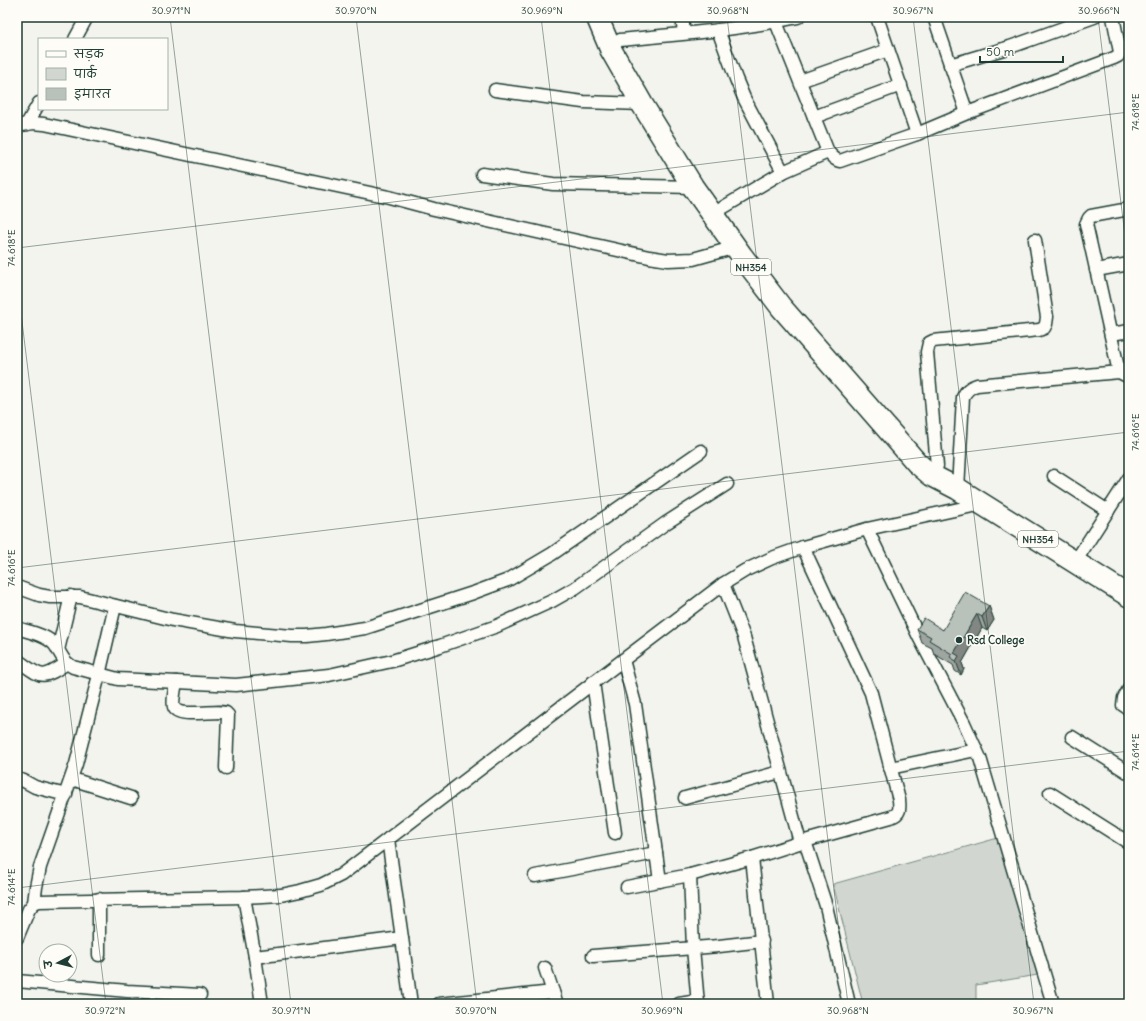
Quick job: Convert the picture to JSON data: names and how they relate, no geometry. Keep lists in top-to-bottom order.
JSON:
{
  "streets": {
    "highway": ["NH354"]
  },
  "places": ["Rsd College"],
  "legend": ["सड़क", "पार्क", "इमारत"],
  "scale_bar": "50 m",
  "north": "left",
  "coordinates": [
    "30.971°N",
    "30.970°N",
    "30.969°N",
    "30.968°N",
    "30.967°N",
    "30.966°N",
    "74.618°E",
    "74.616°E",
    "74.614°E",
    "30.972°N"
  ]
}
